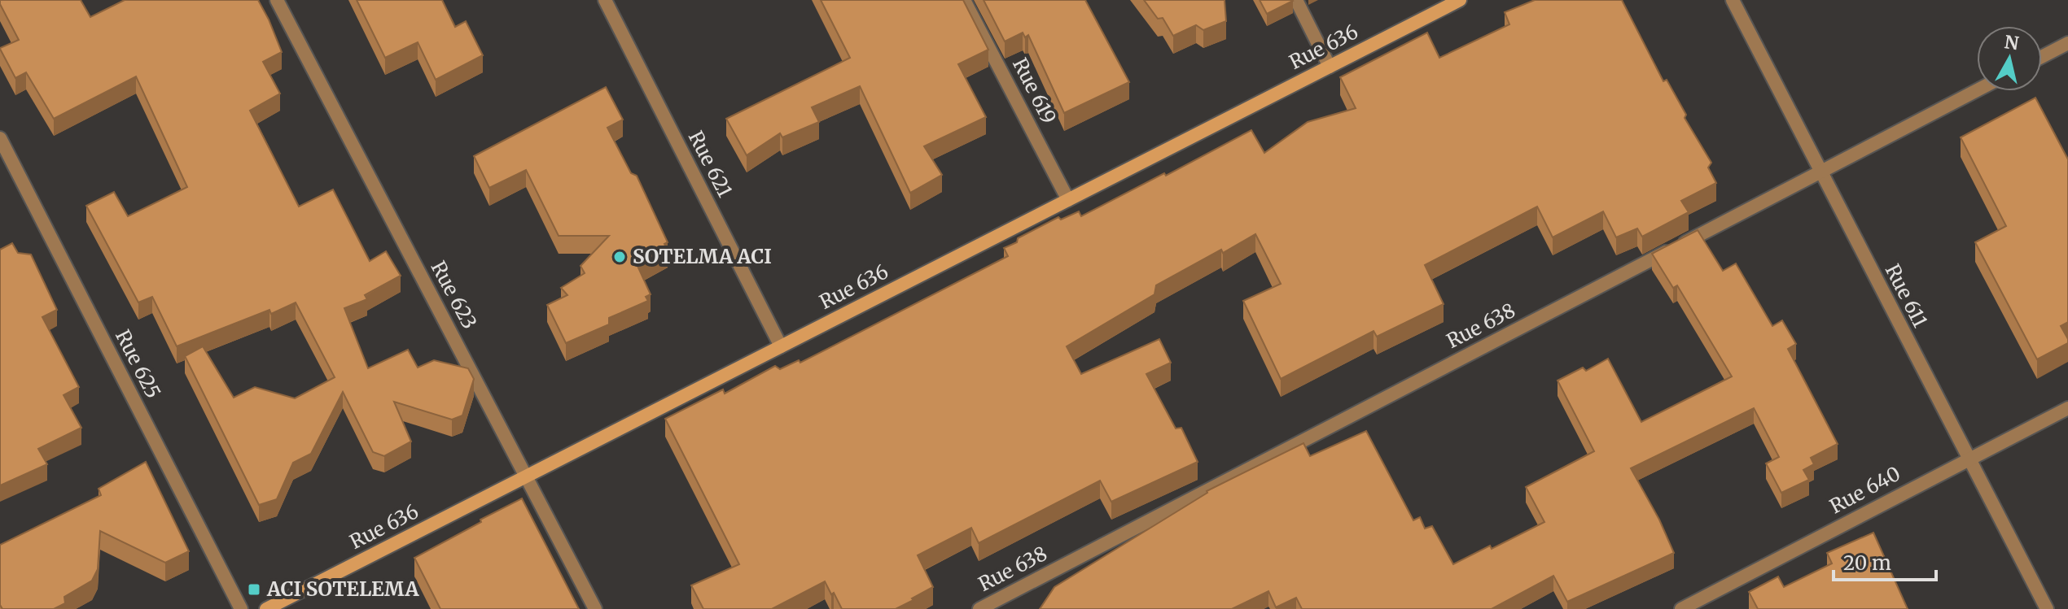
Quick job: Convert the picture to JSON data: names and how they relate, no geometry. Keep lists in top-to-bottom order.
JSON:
{
  "streets": {
    "street": [
      "Rue 636",
      "Rue 619",
      "Rue 621",
      "Rue 623",
      "Rue 611",
      "Rue 638",
      "Rue 625",
      "Rue 640"
    ]
  },
  "crossings": [
    ["Rue 636", "Rue 619"],
    ["Rue 636", "Rue 621"],
    ["Rue 636", "Rue 623"],
    ["Rue 611", "Rue 638"],
    ["Rue 611", "Rue 640"]
  ],
  "places": {
    "other": ["SOTELMA ACI"],
    "transit": ["ACI SOTELEMA"]
  },
  "scale_bar": "20 m",
  "north": "top"
}
